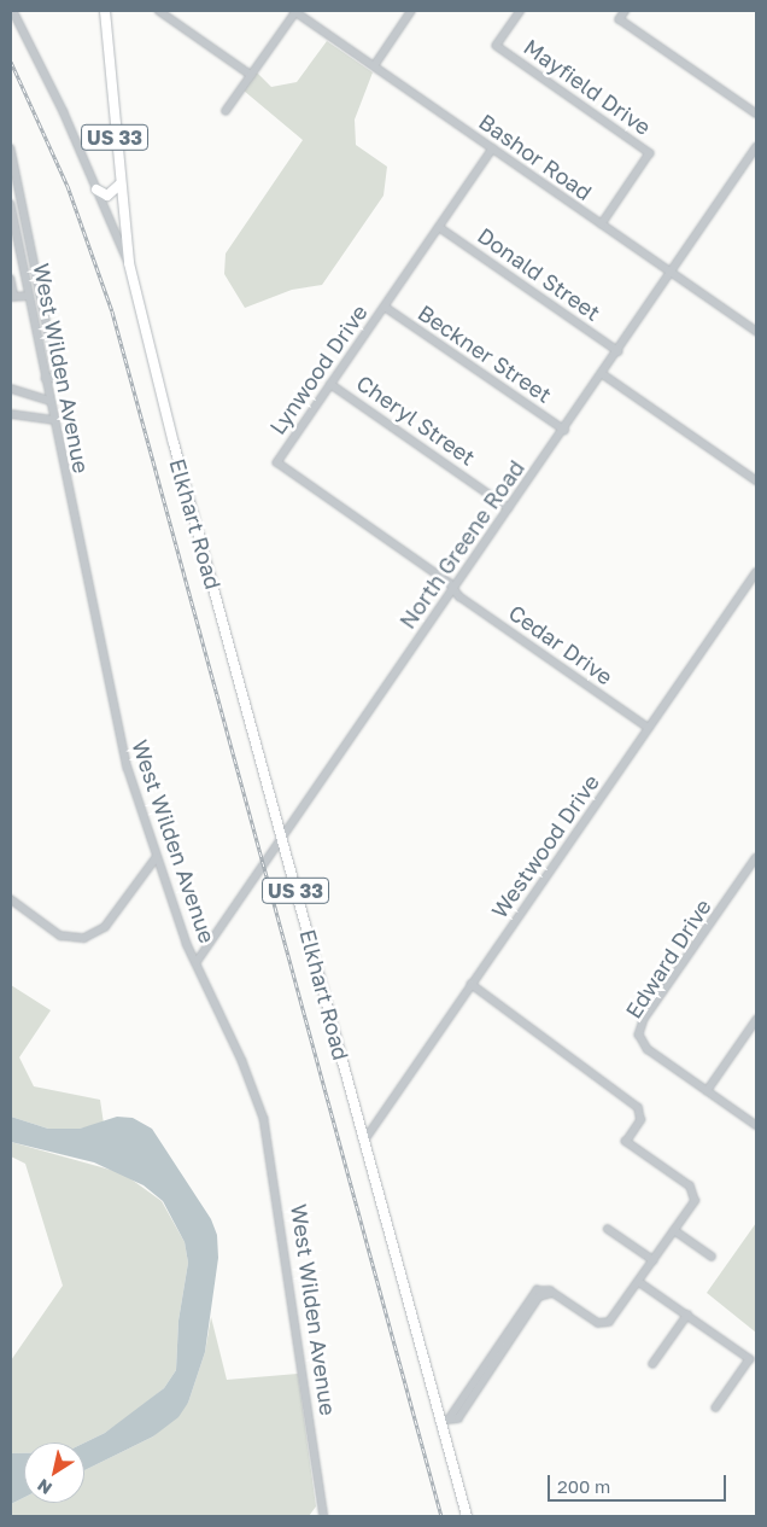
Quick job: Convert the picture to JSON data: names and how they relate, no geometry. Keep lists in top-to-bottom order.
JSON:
{
  "streets": {
    "highway": ["US 33", "Elkhart Road"],
    "street": [
      "Mayfield Drive",
      "Bashor Road",
      "Donald Street",
      "Beckner Street",
      "West Wilden Avenue",
      "Lynwood Drive",
      "Cheryl Street",
      "North Greene Road",
      "Cedar Drive",
      "Westwood Drive",
      "Edward Drive"
    ]
  },
  "crossings": [
    ["Mayfield Drive", "Bashor Road"],
    ["US 33", "Elkhart Road"],
    ["Bashor Road", "Lynwood Drive"],
    ["Bashor Road", "North Greene Road"],
    ["Donald Street", "Lynwood Drive"],
    ["Donald Street", "North Greene Road"],
    ["Beckner Street", "Lynwood Drive"],
    ["Beckner Street", "North Greene Road"],
    ["West Wilden Avenue", "North Greene Road"],
    ["Lynwood Drive", "Cheryl Street"],
    ["Lynwood Drive", "North Greene Road"],
    ["Lynwood Drive", "Cedar Drive"],
    ["Cheryl Street", "North Greene Road"],
    ["Elkhart Road", "North Greene Road"],
    ["Elkhart Road", "Westwood Drive"],
    ["North Greene Road", "Cedar Drive"],
    ["Cedar Drive", "Westwood Drive"]
  ],
  "scale_bar": "200 m",
  "north": "bottom left"
}
